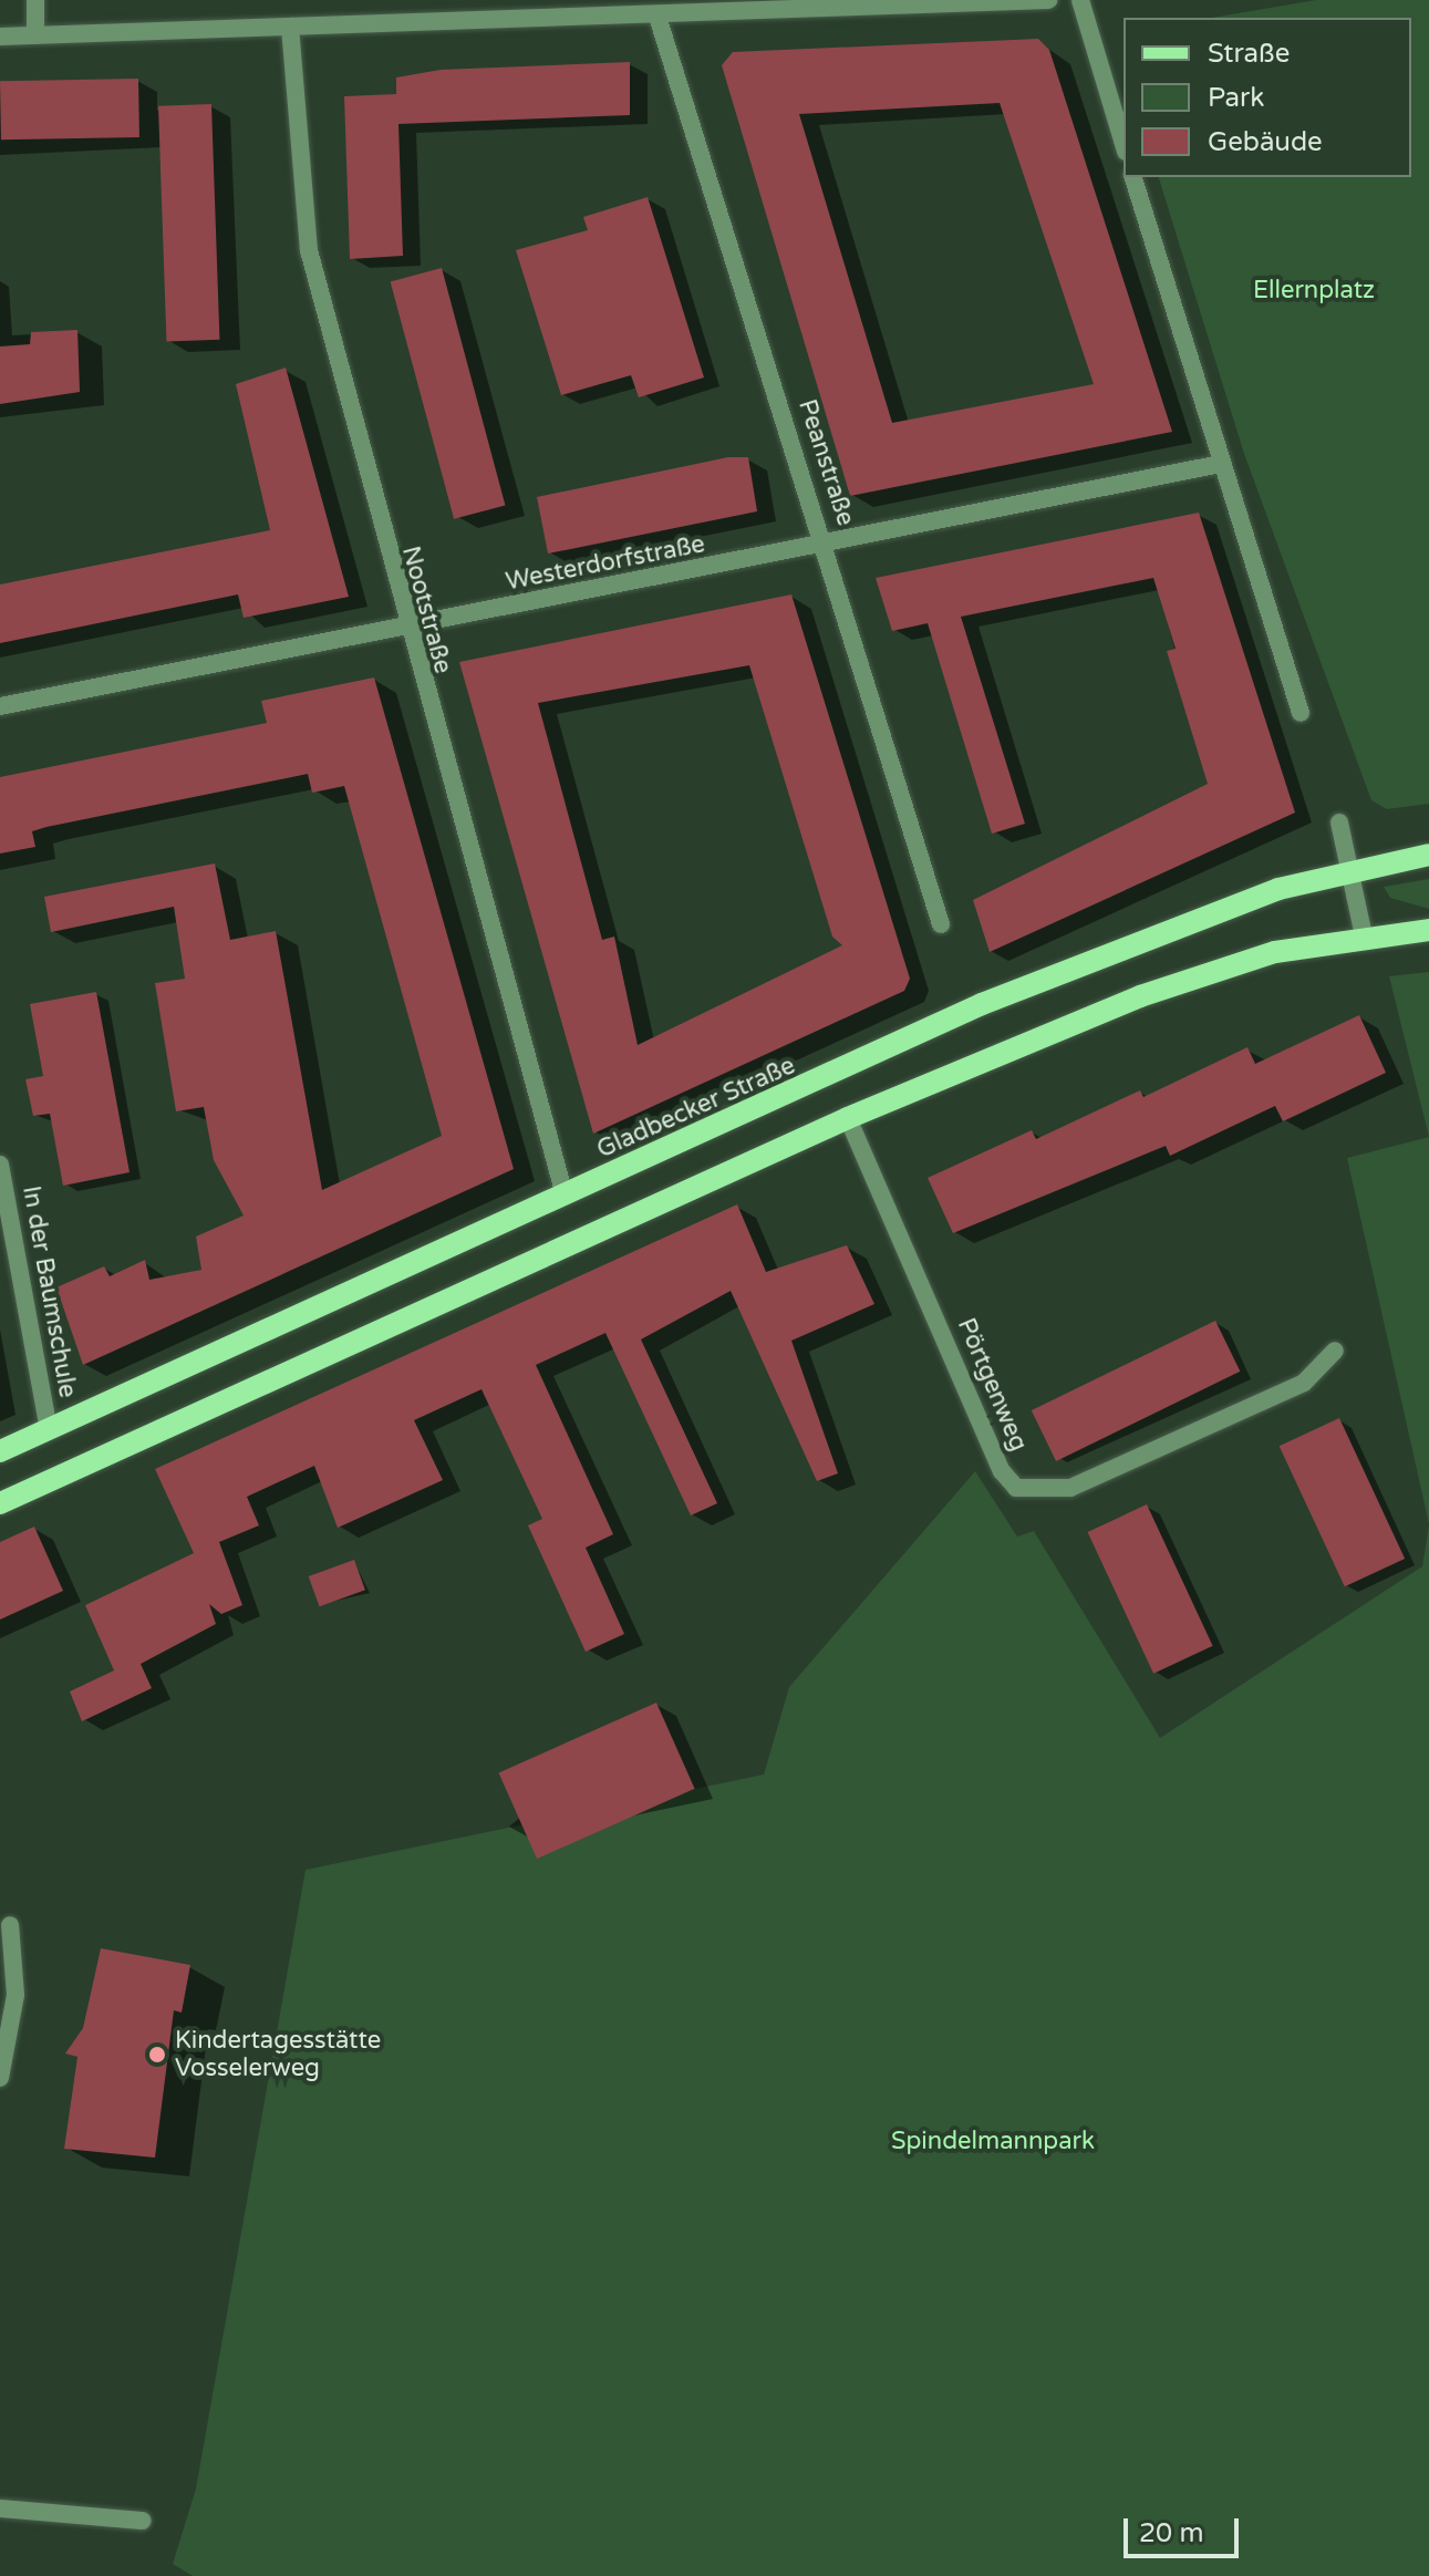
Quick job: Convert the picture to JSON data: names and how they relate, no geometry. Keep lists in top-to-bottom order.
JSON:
{
  "streets": {
    "main road": ["Gladbecker Straße"],
    "street": [
      "Peanstraße",
      "Westerdorfstraße",
      "Nootstraße",
      "In der Baumschule",
      "Pörtgenweg"
    ]
  },
  "crossings": [
    ["Peanstraße", "Westerdorfstraße"],
    ["Westerdorfstraße", "Nootstraße"],
    ["Nootstraße", "Gladbecker Straße"],
    ["Gladbecker Straße", "In der Baumschule"]
  ],
  "parks": ["Ellernplatz", "Spindelmannpark"],
  "places": ["Kindertagesstätte Vosselerweg"],
  "legend": ["Straße", "Park", "Gebäude"],
  "scale_bar": "20 m"
}
